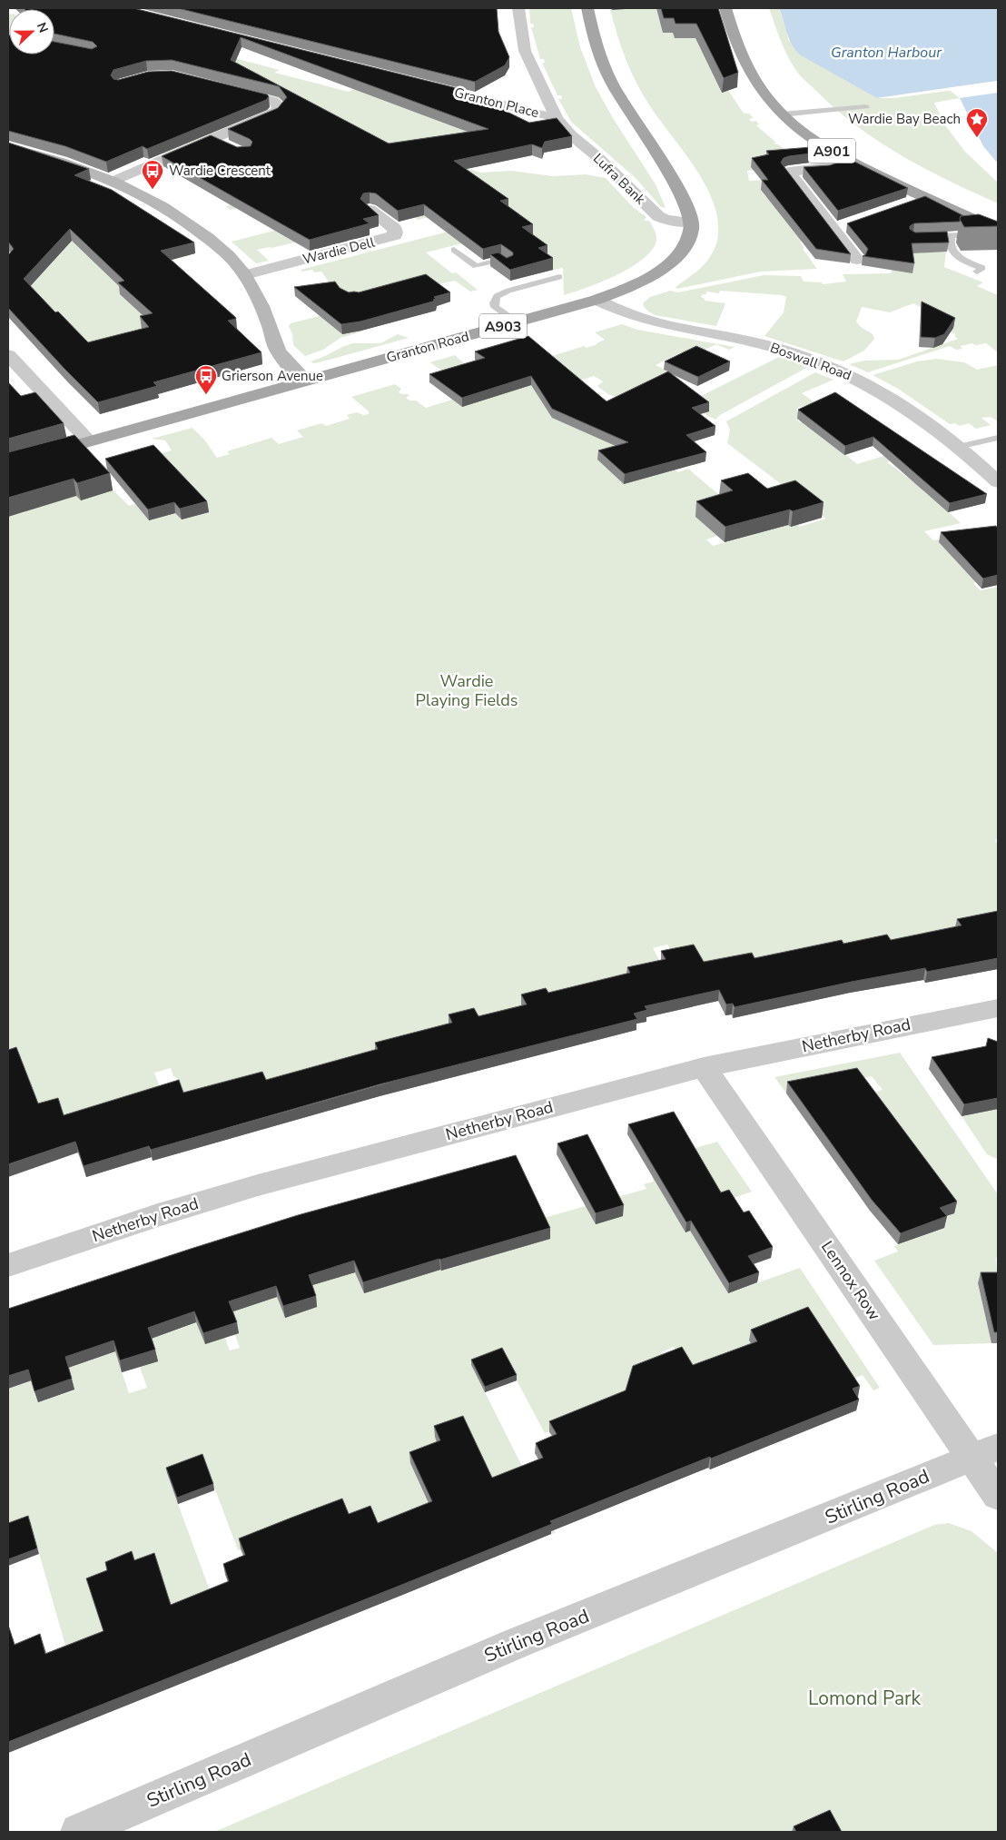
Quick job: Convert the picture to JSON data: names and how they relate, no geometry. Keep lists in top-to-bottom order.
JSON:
{
  "streets": {
    "main road": ["A901", "A903", "Granton Road"],
    "street": [
      "Granton Place",
      "Lufra Bank",
      "Wardie Dell",
      "Boswall Road",
      "Netherby Road",
      "Lennox Row",
      "Stirling Road"
    ]
  },
  "crossings": [
    ["Granton Place", "Lufra Bank"],
    ["Lufra Bank", "Granton Road"],
    ["Granton Road", "Boswall Road"],
    ["Netherby Road", "Lennox Row"],
    ["Lennox Row", "Stirling Road"]
  ],
  "water": ["Granton Harbour"],
  "parks": ["Wardie Playing Fields", "Lomond Park"],
  "places": {
    "place": ["Wardie Bay Beach"],
    "bus stop": ["Wardie Crescent", "Grierson Avenue"]
  },
  "north": "right"
}
